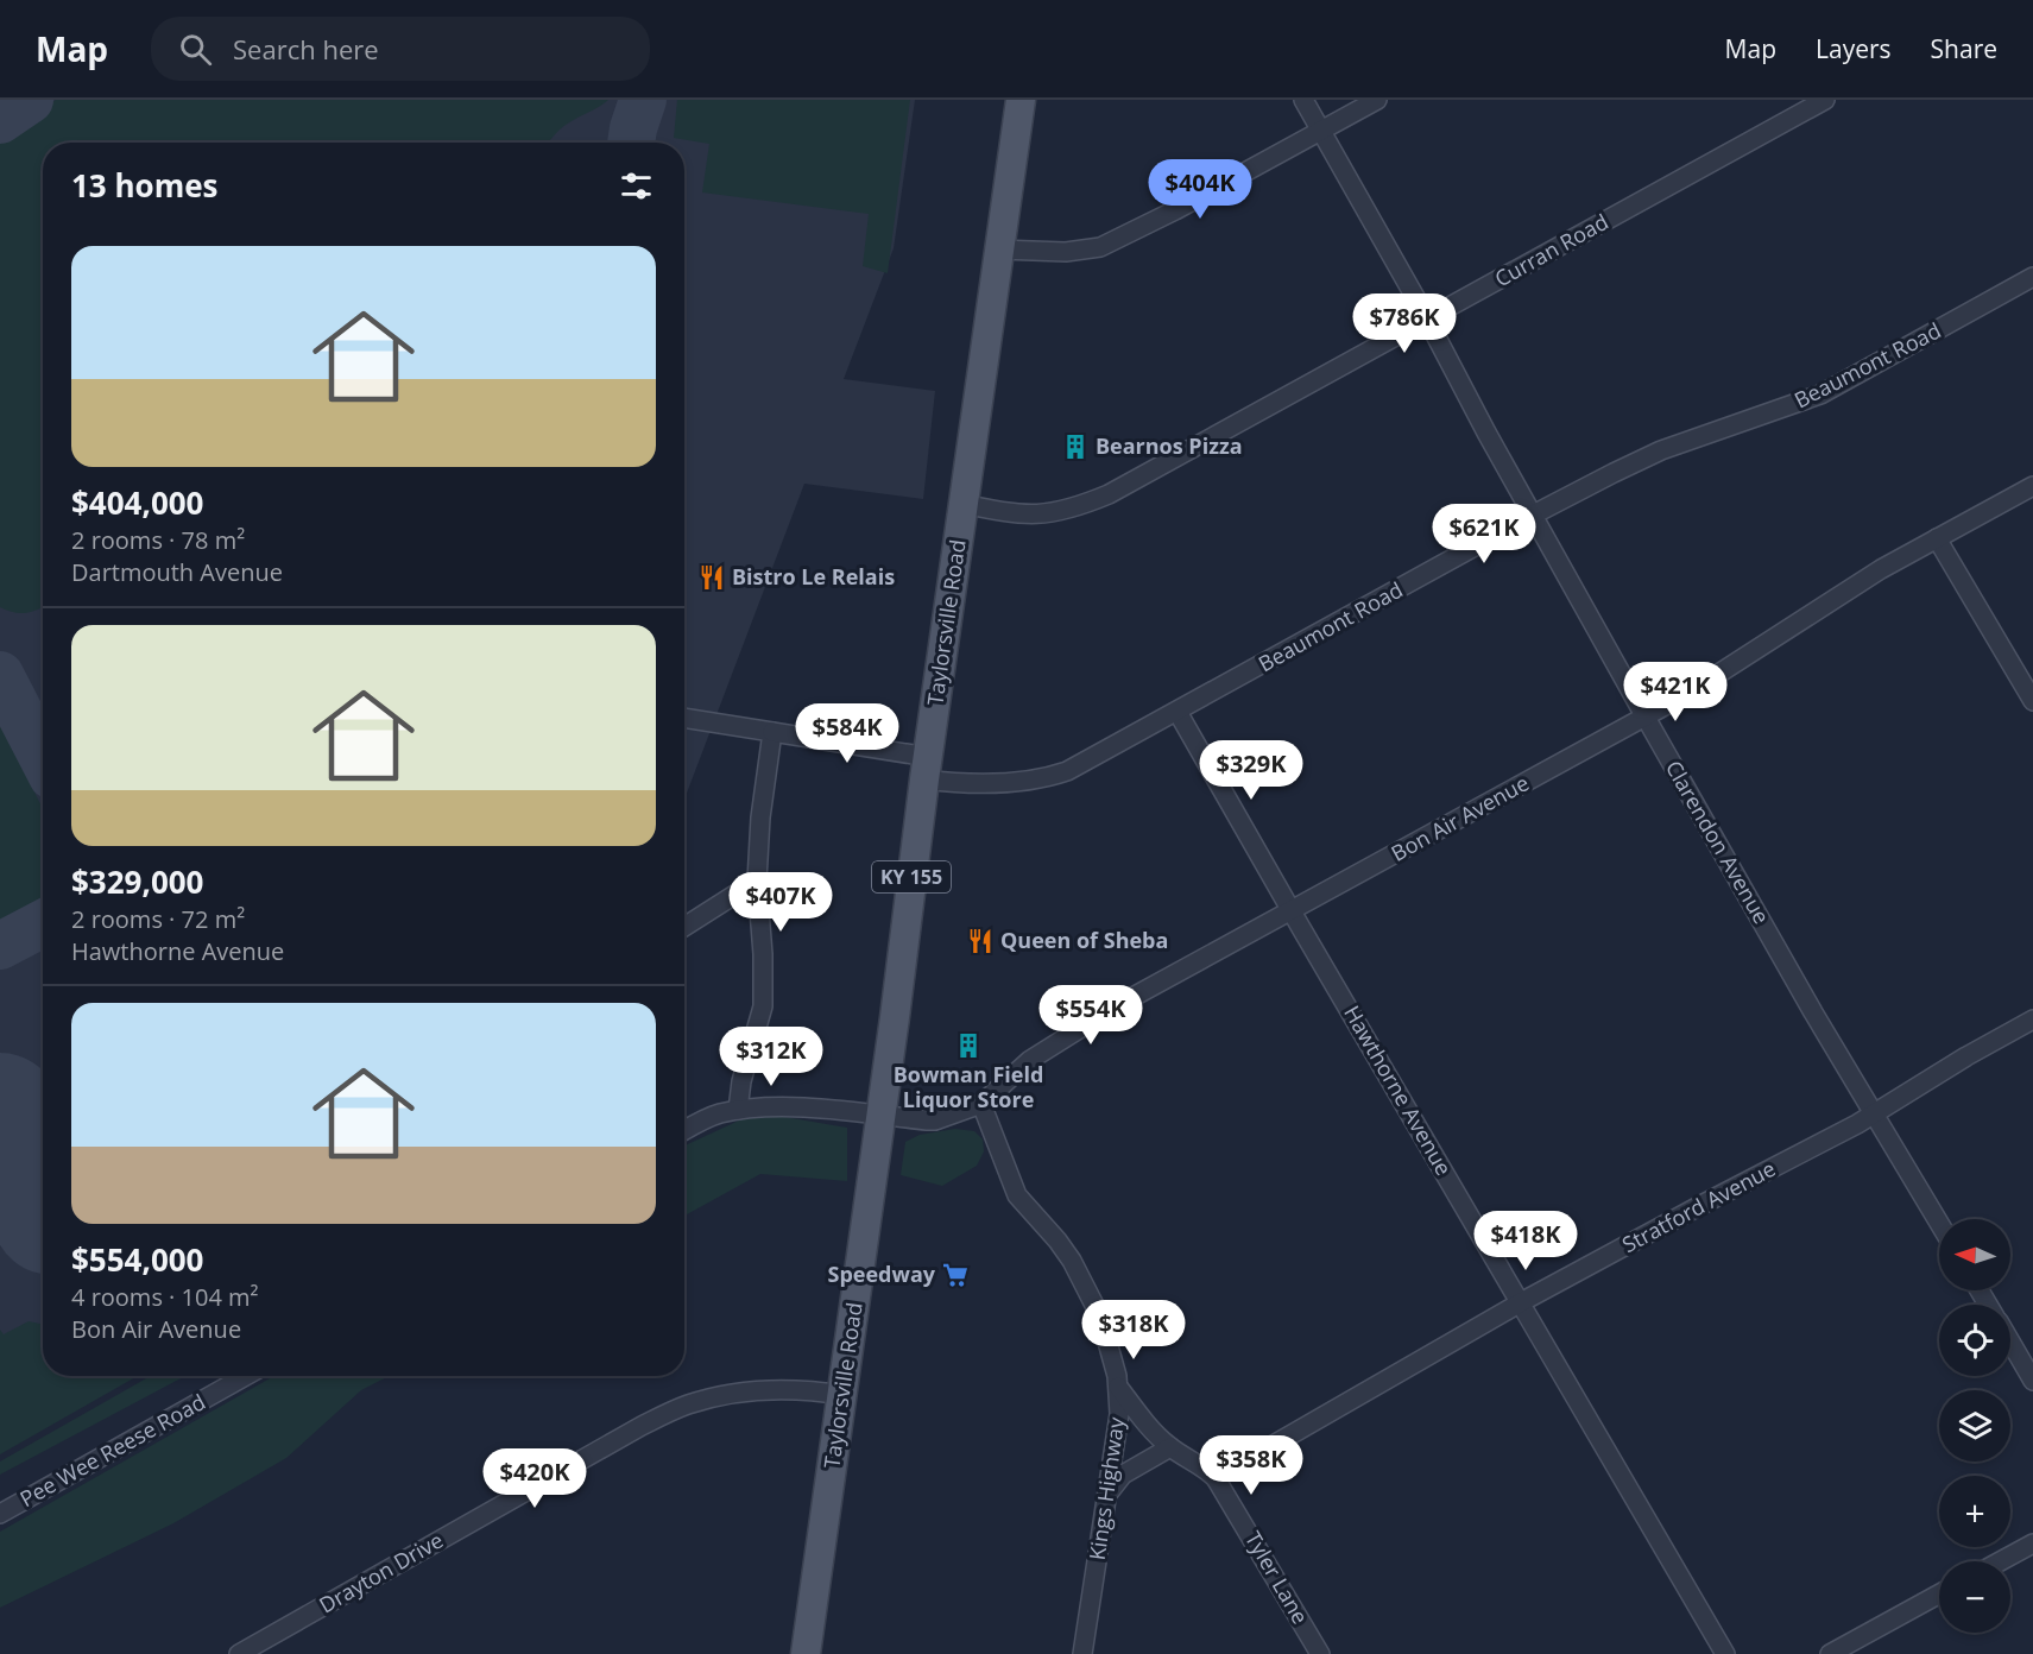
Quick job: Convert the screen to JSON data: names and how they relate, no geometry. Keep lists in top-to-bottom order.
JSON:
{
  "streets": {
    "main road": ["Taylorsville Road", "KY 155"],
    "street": [
      "Curran Road",
      "Beaumont Road",
      "Bon Air Avenue",
      "Clarendon Avenue",
      "Hawthorne Avenue",
      "Stratford Avenue",
      "Pee Wee Reese Road",
      "Kings Highway",
      "Drayton Drive",
      "Tyler Lane"
    ]
  },
  "crossings": [
    ["Curran Road", "Taylorsville Road"],
    ["Curran Road", "Clarendon Avenue"],
    ["Beaumont Road", "Taylorsville Road"],
    ["Beaumont Road", "Clarendon Avenue"],
    ["Beaumont Road", "Hawthorne Avenue"],
    ["Taylorsville Road", "Bon Air Avenue"],
    ["Taylorsville Road", "Drayton Drive"],
    ["Bon Air Avenue", "Clarendon Avenue"],
    ["Bon Air Avenue", "Hawthorne Avenue"],
    ["Bon Air Avenue", "Kings Highway"],
    ["Clarendon Avenue", "Stratford Avenue"],
    ["Hawthorne Avenue", "Stratford Avenue"],
    ["Stratford Avenue", "Tyler Lane"],
    ["Kings Highway", "Tyler Lane"]
  ],
  "places": {
    "building": ["Bearnos Pizza", "Bowman Field Liquor Store"],
    "restaurant": ["Bistro Le Relais", "Queen of Sheba"],
    "supermarket": ["Speedway"]
  },
  "north": "left",
  "page": {
    "header": "Map",
    "search": "Search here",
    "nav": ["Map", "Layers", "Share"],
    "heading": "13 homes",
    "price": [
      "$404K",
      "$786K",
      "$621K",
      "$421K",
      "$584K",
      "$329K",
      "$407K",
      "$554K",
      "$312K",
      "$418K",
      "$318K",
      "$358K",
      "$420K"
    ],
    "list": [
      {
        "name": "$404,000",
        "note": "2 rooms · 78 m² · Dartmouth Avenue"
      },
      {
        "name": "$329,000",
        "note": "2 rooms · 72 m² · Hawthorne Avenue"
      },
      {
        "name": "$554,000",
        "note": "4 rooms · 104 m² · Bon Air Avenue"
      }
    ],
    "map_buttons": ["+", "−"]
  }
}
